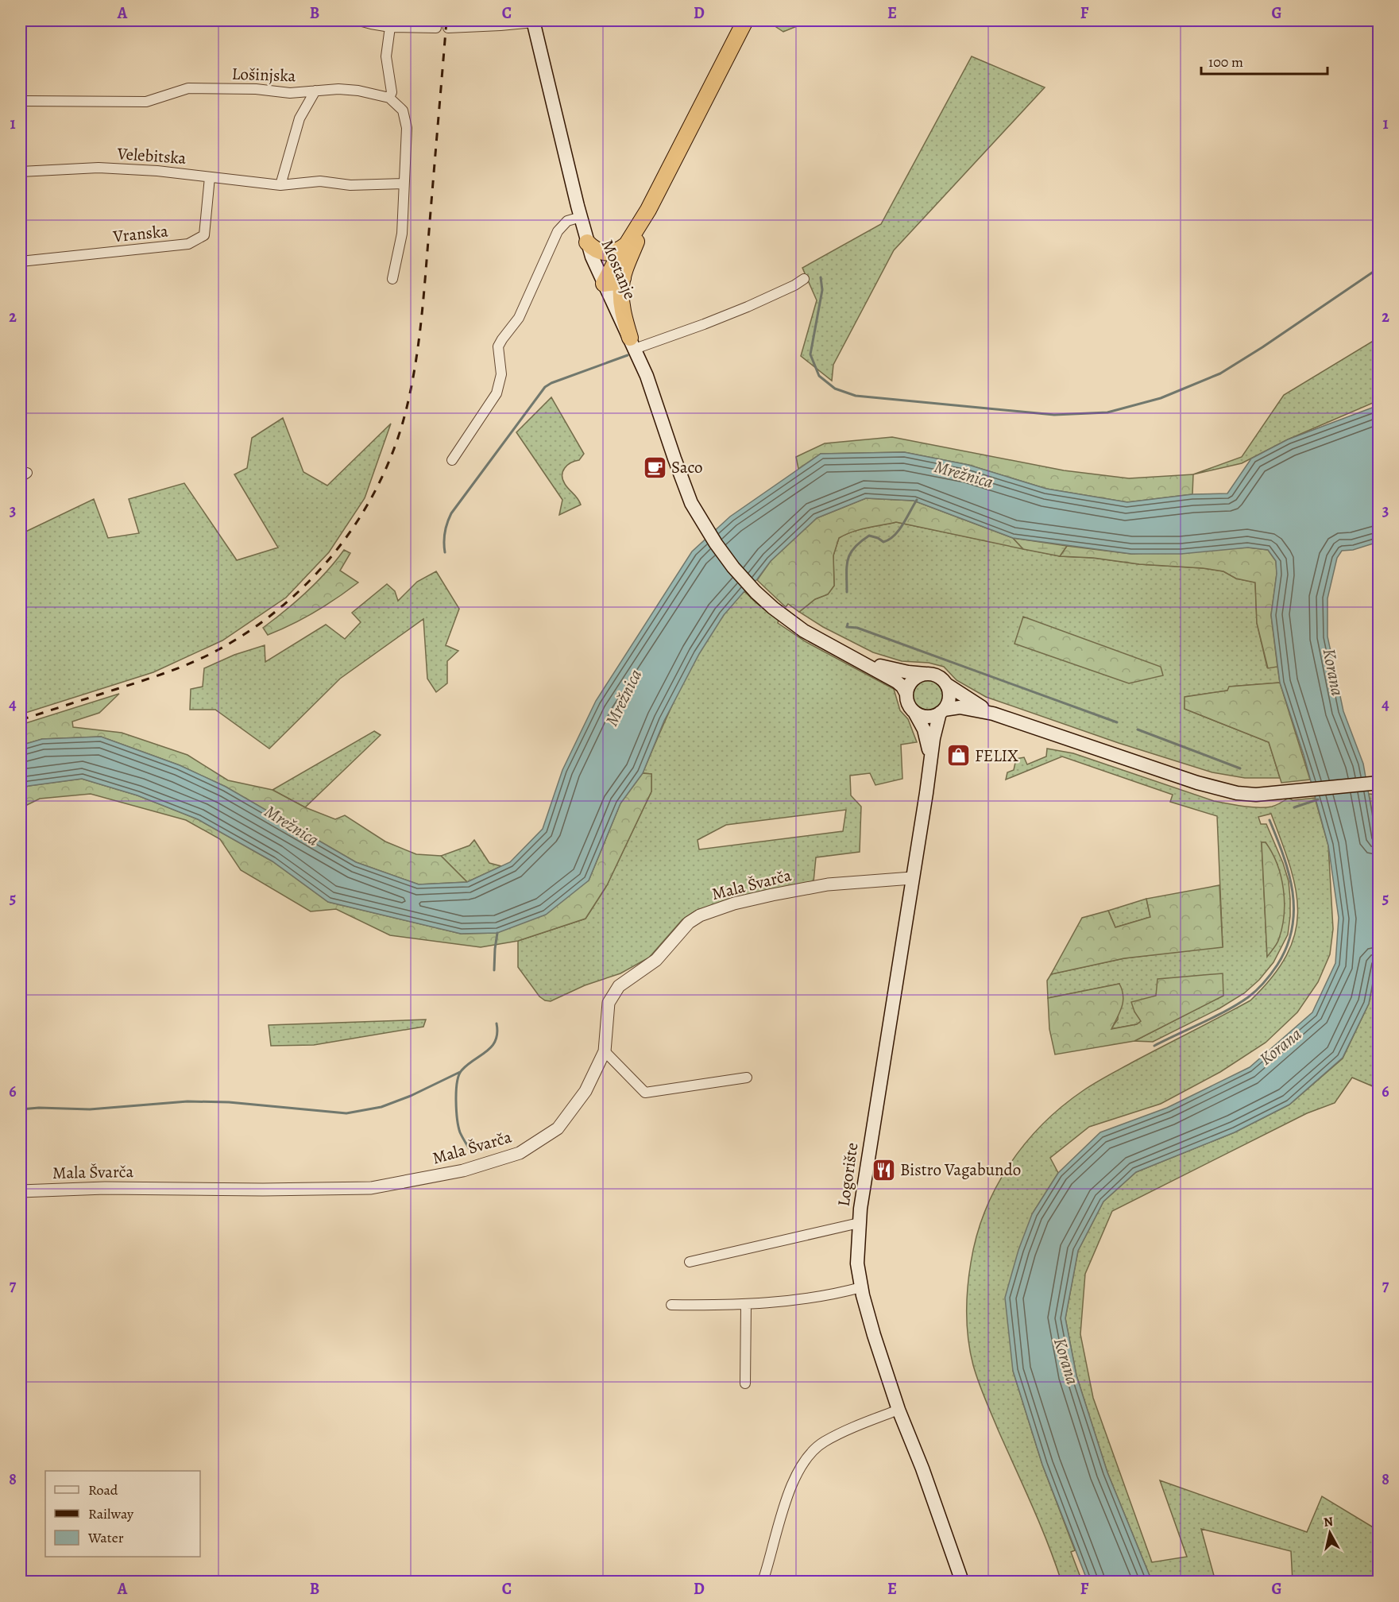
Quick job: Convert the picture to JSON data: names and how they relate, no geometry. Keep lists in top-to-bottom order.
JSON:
{
  "streets": {
    "main road": ["Mostanje", "Logorište"],
    "street": [
      "Lošinjska",
      "Velebitska",
      "Vranska",
      "Mala Švarča"
    ]
  },
  "crossings": [
    ["Velebitska", "Vranska"],
    ["Mala Švarča", "Logorište"]
  ],
  "water": ["Mrežnica", "Korana"],
  "places": {
    "cafe": ["Saco"],
    "shop": ["FELIX"],
    "restaurant": ["Bistro Vagabundo"]
  },
  "legend": ["Road", "Railway", "Water"],
  "scale_bar": "100 m",
  "north": "top",
  "grid": {
    "columns": [
      "A",
      "B",
      "C",
      "D",
      "E",
      "F",
      "G"
    ],
    "rows": [
      "1",
      "2",
      "3",
      "4",
      "5",
      "6",
      "7",
      "8"
    ]
  }
}
